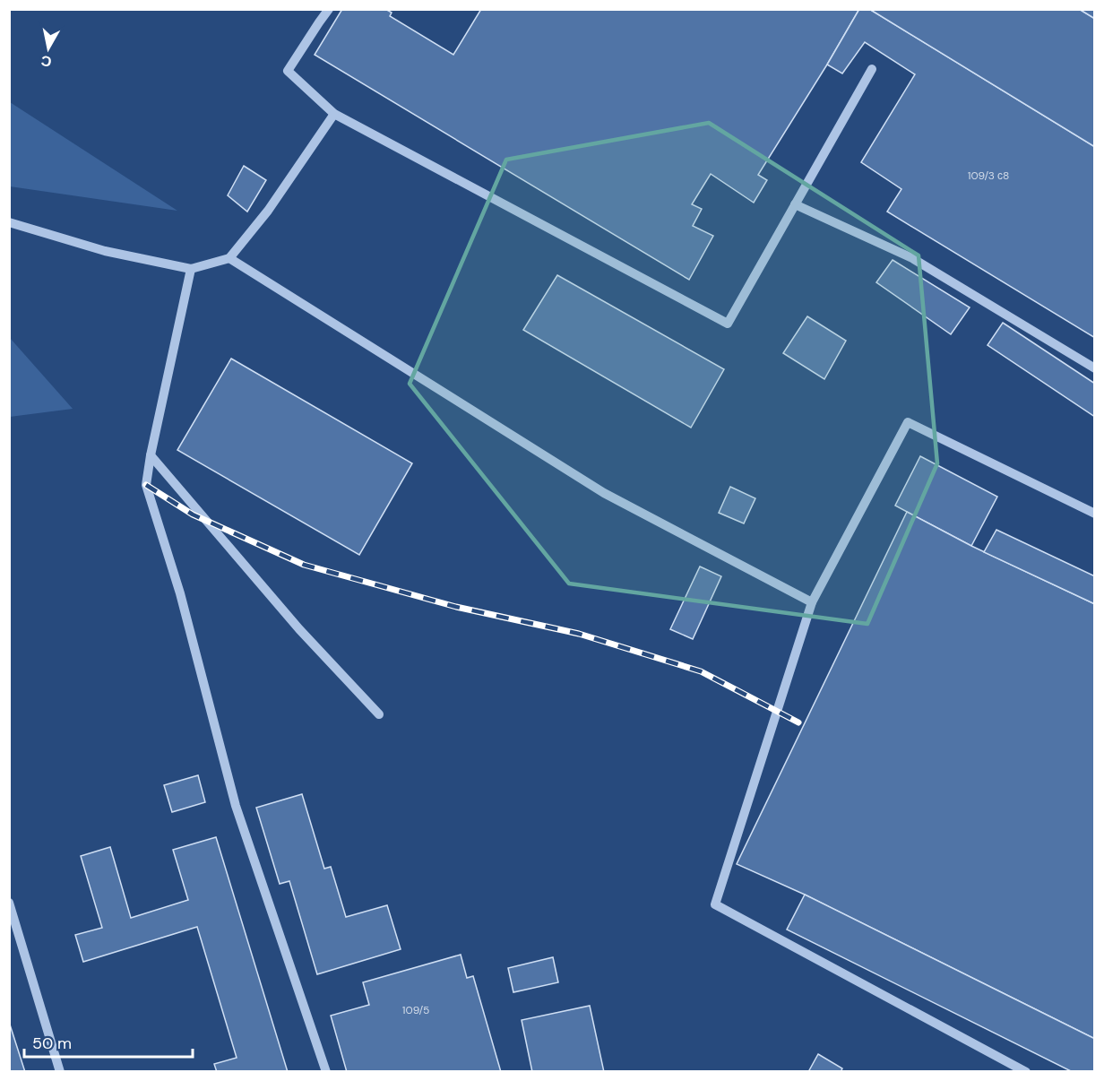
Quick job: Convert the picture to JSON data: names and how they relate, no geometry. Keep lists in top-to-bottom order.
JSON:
{
  "house_numbers": ["109/3 с8", "109/5"],
  "scale_bar": "50 m",
  "north": "bottom"
}
